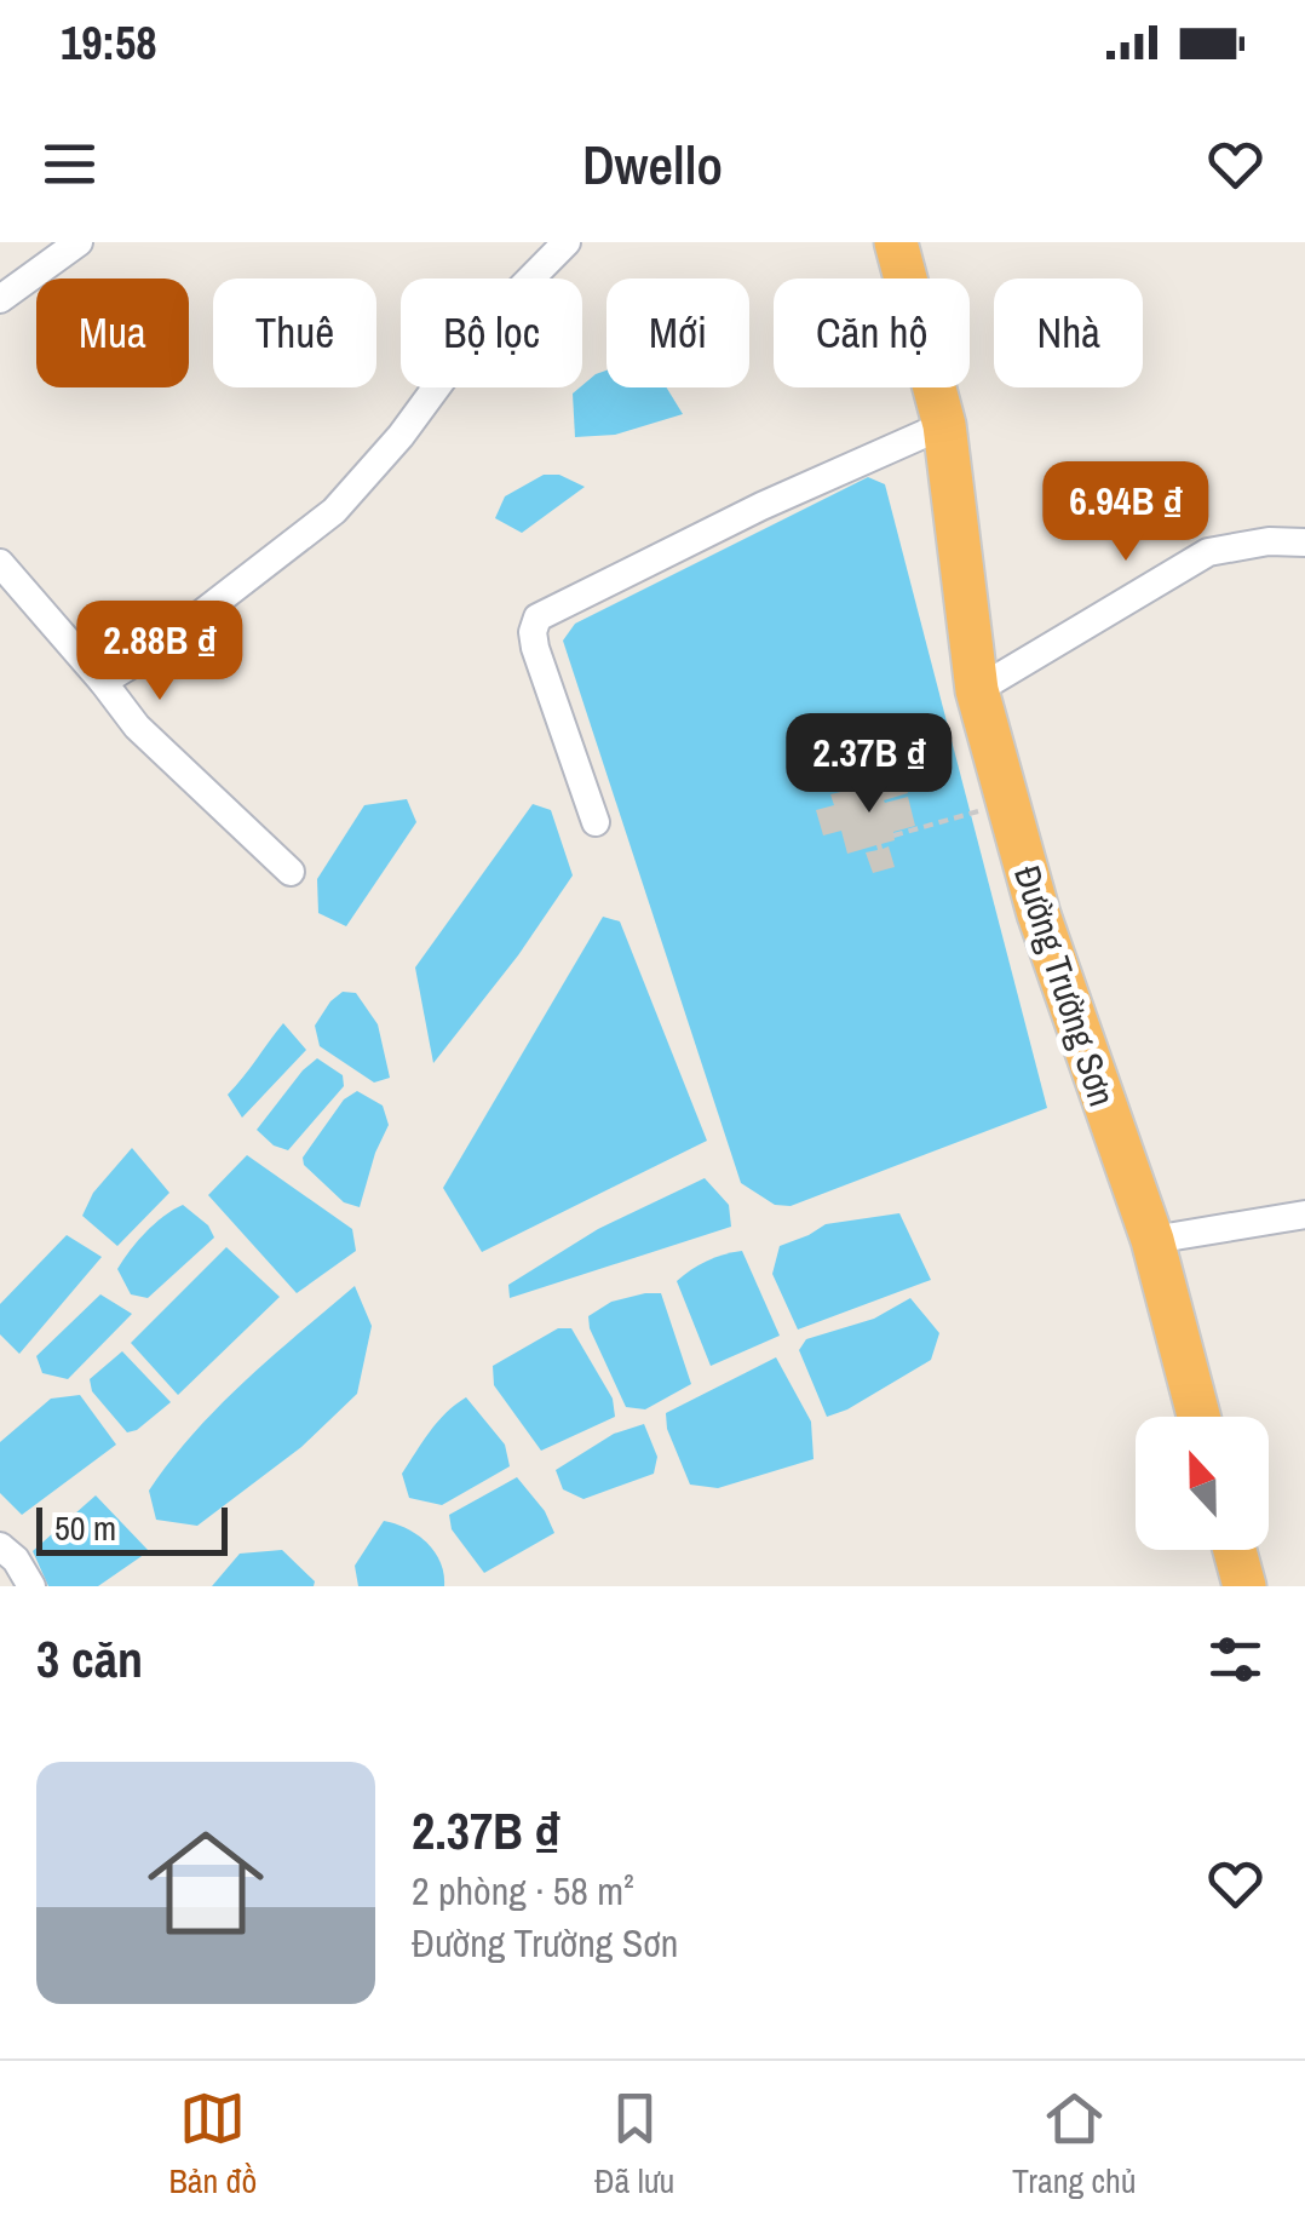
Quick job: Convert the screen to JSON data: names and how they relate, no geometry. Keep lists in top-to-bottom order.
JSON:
{
  "streets": {
    "highway": ["Đường Trường Sơn"]
  },
  "scale_bar": "50 m",
  "north": "top",
  "page": {
    "status": "19:58",
    "header": "Dwello",
    "chip": [
      "Mua",
      "Thuê",
      "Bộ lọc",
      "Mới",
      "Căn hộ",
      "Nhà"
    ],
    "price": ["6.94B ₫", "2.88B ₫", "2.37B ₫"],
    "scale": "50 m",
    "heading": "3 căn",
    "list": [
      {
        "name": "2.37B ₫",
        "note": "2 phòng · 58 m² · Đường Trường Sơn"
      }
    ],
    "tabs": ["Bản đồ", "Đã lưu", "Trang chủ"]
  }
}
